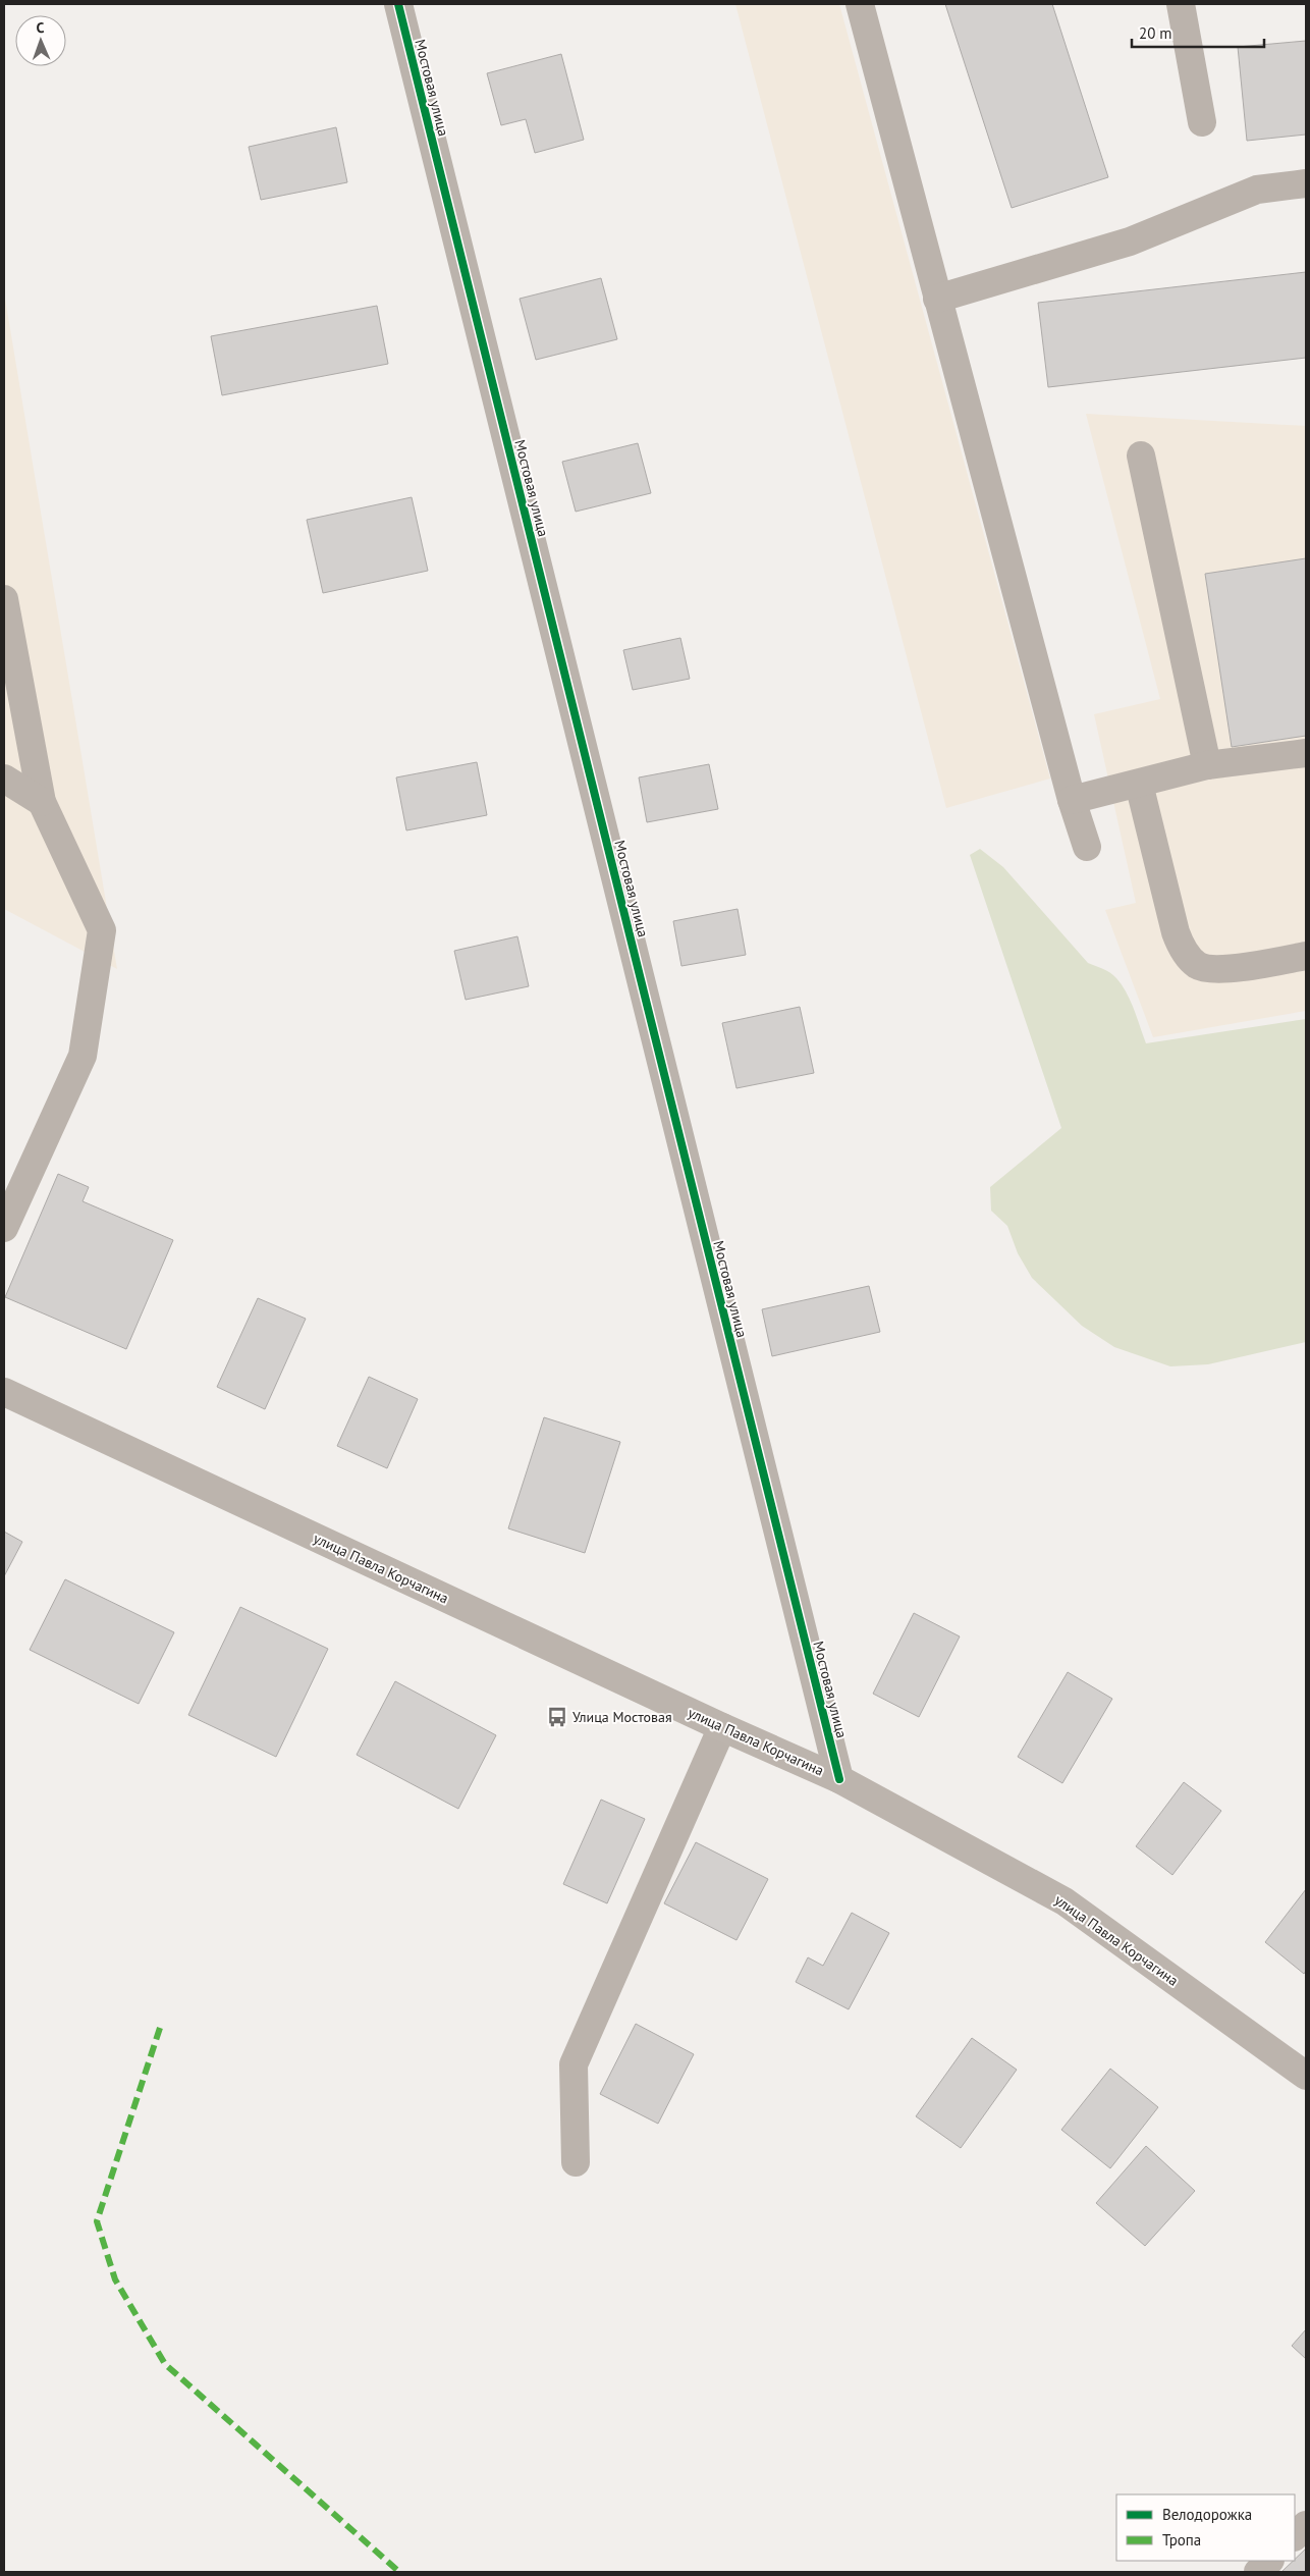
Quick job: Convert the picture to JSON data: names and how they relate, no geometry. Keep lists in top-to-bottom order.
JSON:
{
  "streets": {
    "main road": ["улица Павла Корчагина"],
    "street": ["Мостовая улица"]
  },
  "crossings": [
    ["Мостовая улица", "улица Павла Корчагина"]
  ],
  "places": {
    "bus stop": ["Улица Мостовая"]
  },
  "legend": ["Велодорожка", "Тропа"],
  "scale_bar": "20 m",
  "north": "top"
}
